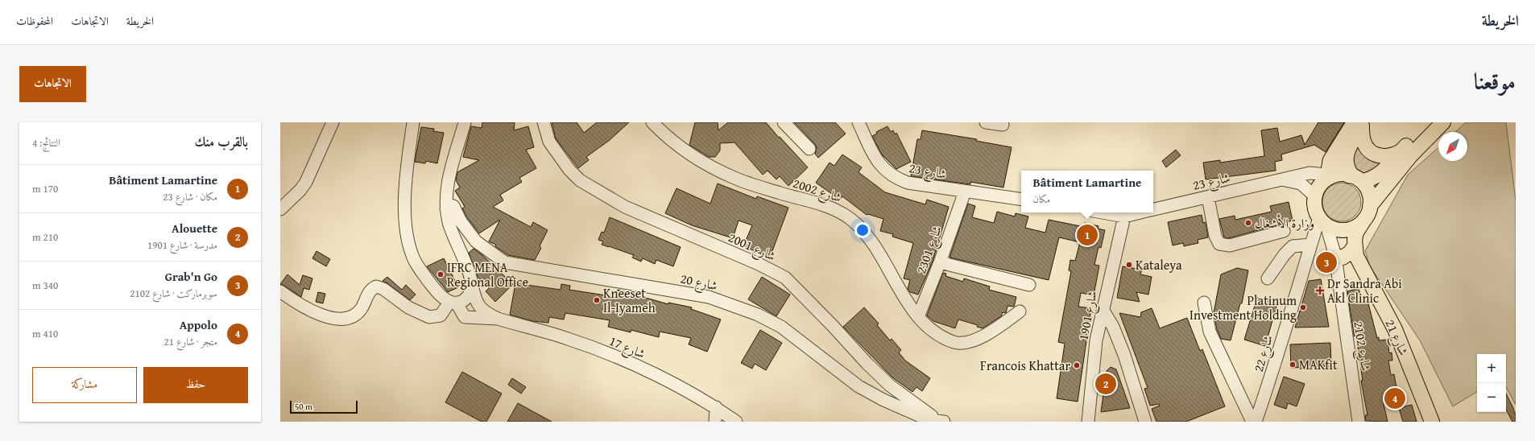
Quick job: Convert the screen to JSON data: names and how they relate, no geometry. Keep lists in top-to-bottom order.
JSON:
{
  "streets": {
    "main road": ["شارع 21"],
    "street": [
      "شارع 23",
      "شارع 2002",
      "شارع 2001",
      "شارع 2301",
      "شارع 20",
      "شارع 1901",
      "شارع 2102",
      "شارع 17",
      "شارع 22"
    ]
  },
  "crossings": [
    ["شارع 23", "شارع 2301"],
    ["شارع 23", "شارع 1901"],
    ["شارع 23", "شارع 2102"],
    ["شارع 23", "شارع 22"],
    ["شارع 2002", "شارع 2301"],
    ["شارع 2001", "شارع 20"],
    ["شارع 20", "شارع 17"],
    ["شارع 2102", "شارع 22"]
  ],
  "places": {
    "other": [
      "وزارة الأشغال",
      "Kataleya",
      "IFRC MENA Regional Office",
      "Kneeset Il-Iyameh",
      "Platinum Investment Holding",
      "MAKfit",
      "Francois Khattar"
    ],
    "health": ["Dr Sandra Abi Akl Clinic"]
  },
  "scale_bar": "50 m",
  "north": "bottom left",
  "page": {
    "header": "الخريطة",
    "nav": ["الخريطة", "الاتجاهات", "المحفوظات"],
    "title": "موقعنا",
    "buttons": [
      "الاتجاهات",
      ["حفظ", "مشاركة"]
    ],
    "heading": ["بالقرب منك", "النتائج: 4"],
    "list": [
      {
        "mark": "1",
        "name": "Bâtiment Lamartine",
        "note": "مكان · شارع 23",
        "value": "170 m"
      },
      {
        "mark": "2",
        "name": "Alouette",
        "note": "مدرسة · شارع 1901",
        "value": "210 m"
      },
      {
        "mark": "3",
        "name": "Grab'n Go",
        "note": "سوبرماركت · شارع 2102",
        "value": "340 m"
      },
      {
        "mark": "4",
        "name": "Appolo",
        "note": "متجر · شارع 21",
        "value": "410 m"
      }
    ],
    "popup": ["Bâtiment Lamartine", "مكان"],
    "pins": [
      "1",
      "3",
      "2",
      "4"
    ],
    "map_buttons": ["+", "−"],
    "scale": "50 m"
  }
}
